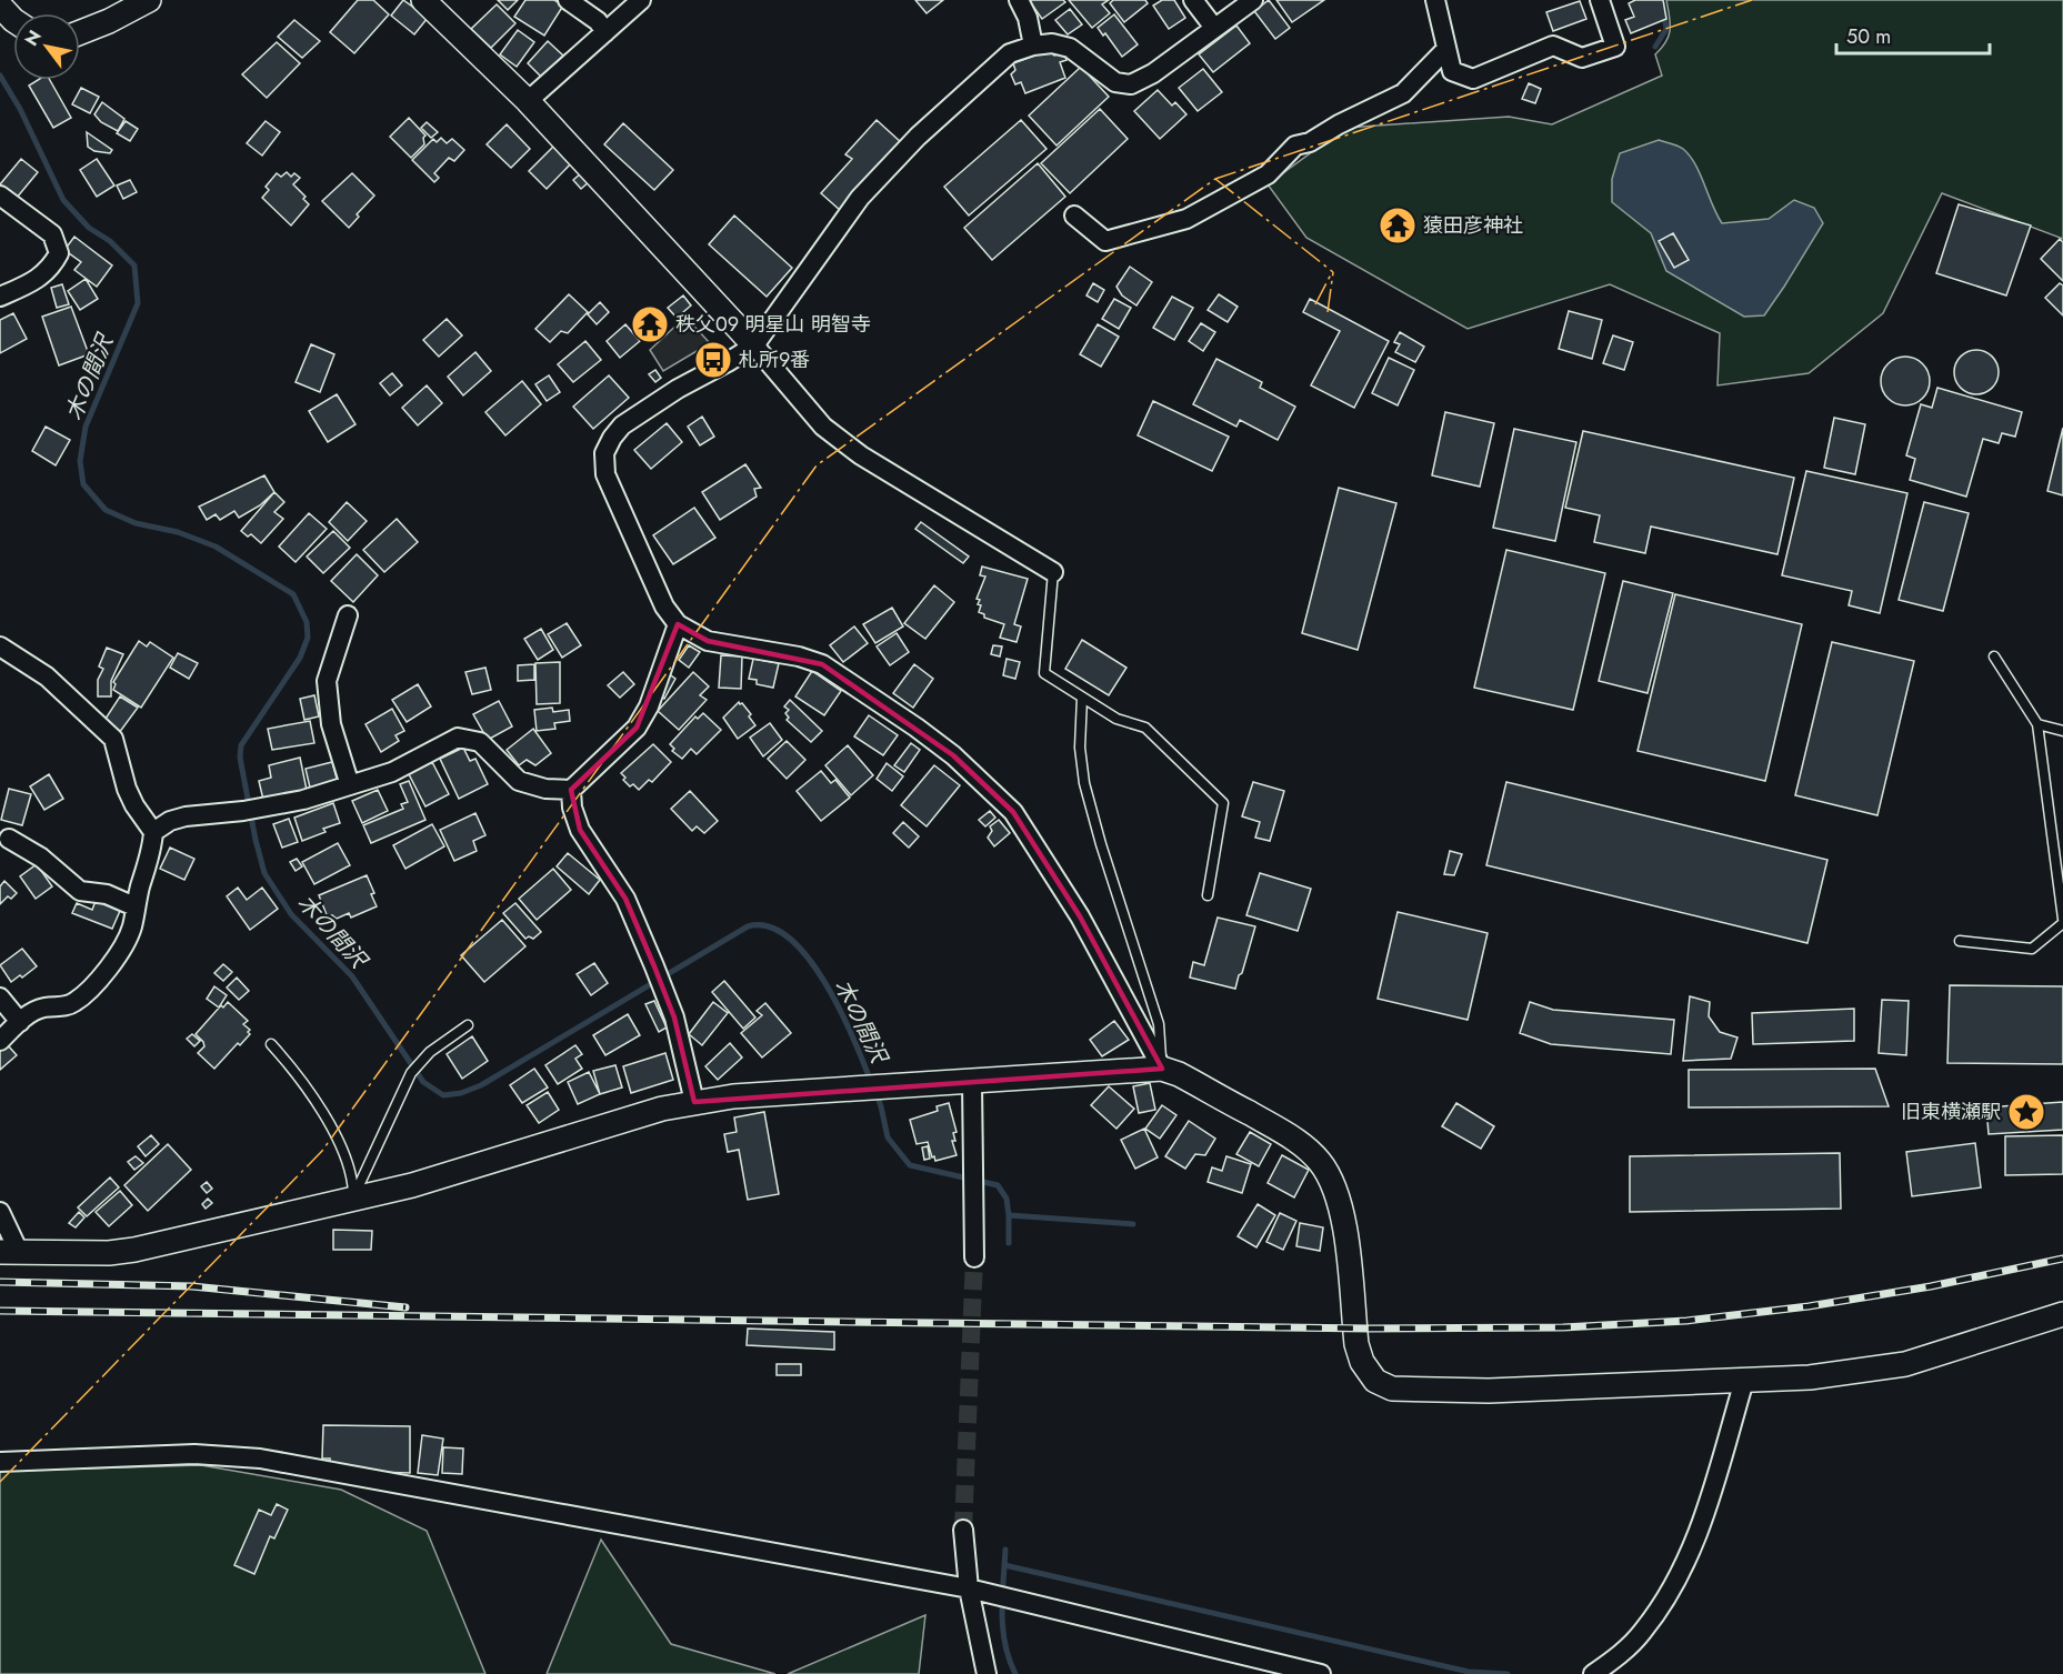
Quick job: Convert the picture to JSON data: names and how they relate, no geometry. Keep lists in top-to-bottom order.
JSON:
{
  "water": ["木の間沢"],
  "places": {
    "temple": ["猿田彦神社", "秩父09 明星山 明智寺"],
    "bus stop": ["札所9番"],
    "place": ["旧東横瀬駅"]
  },
  "scale_bar": "50 m",
  "north": "top left"
}
